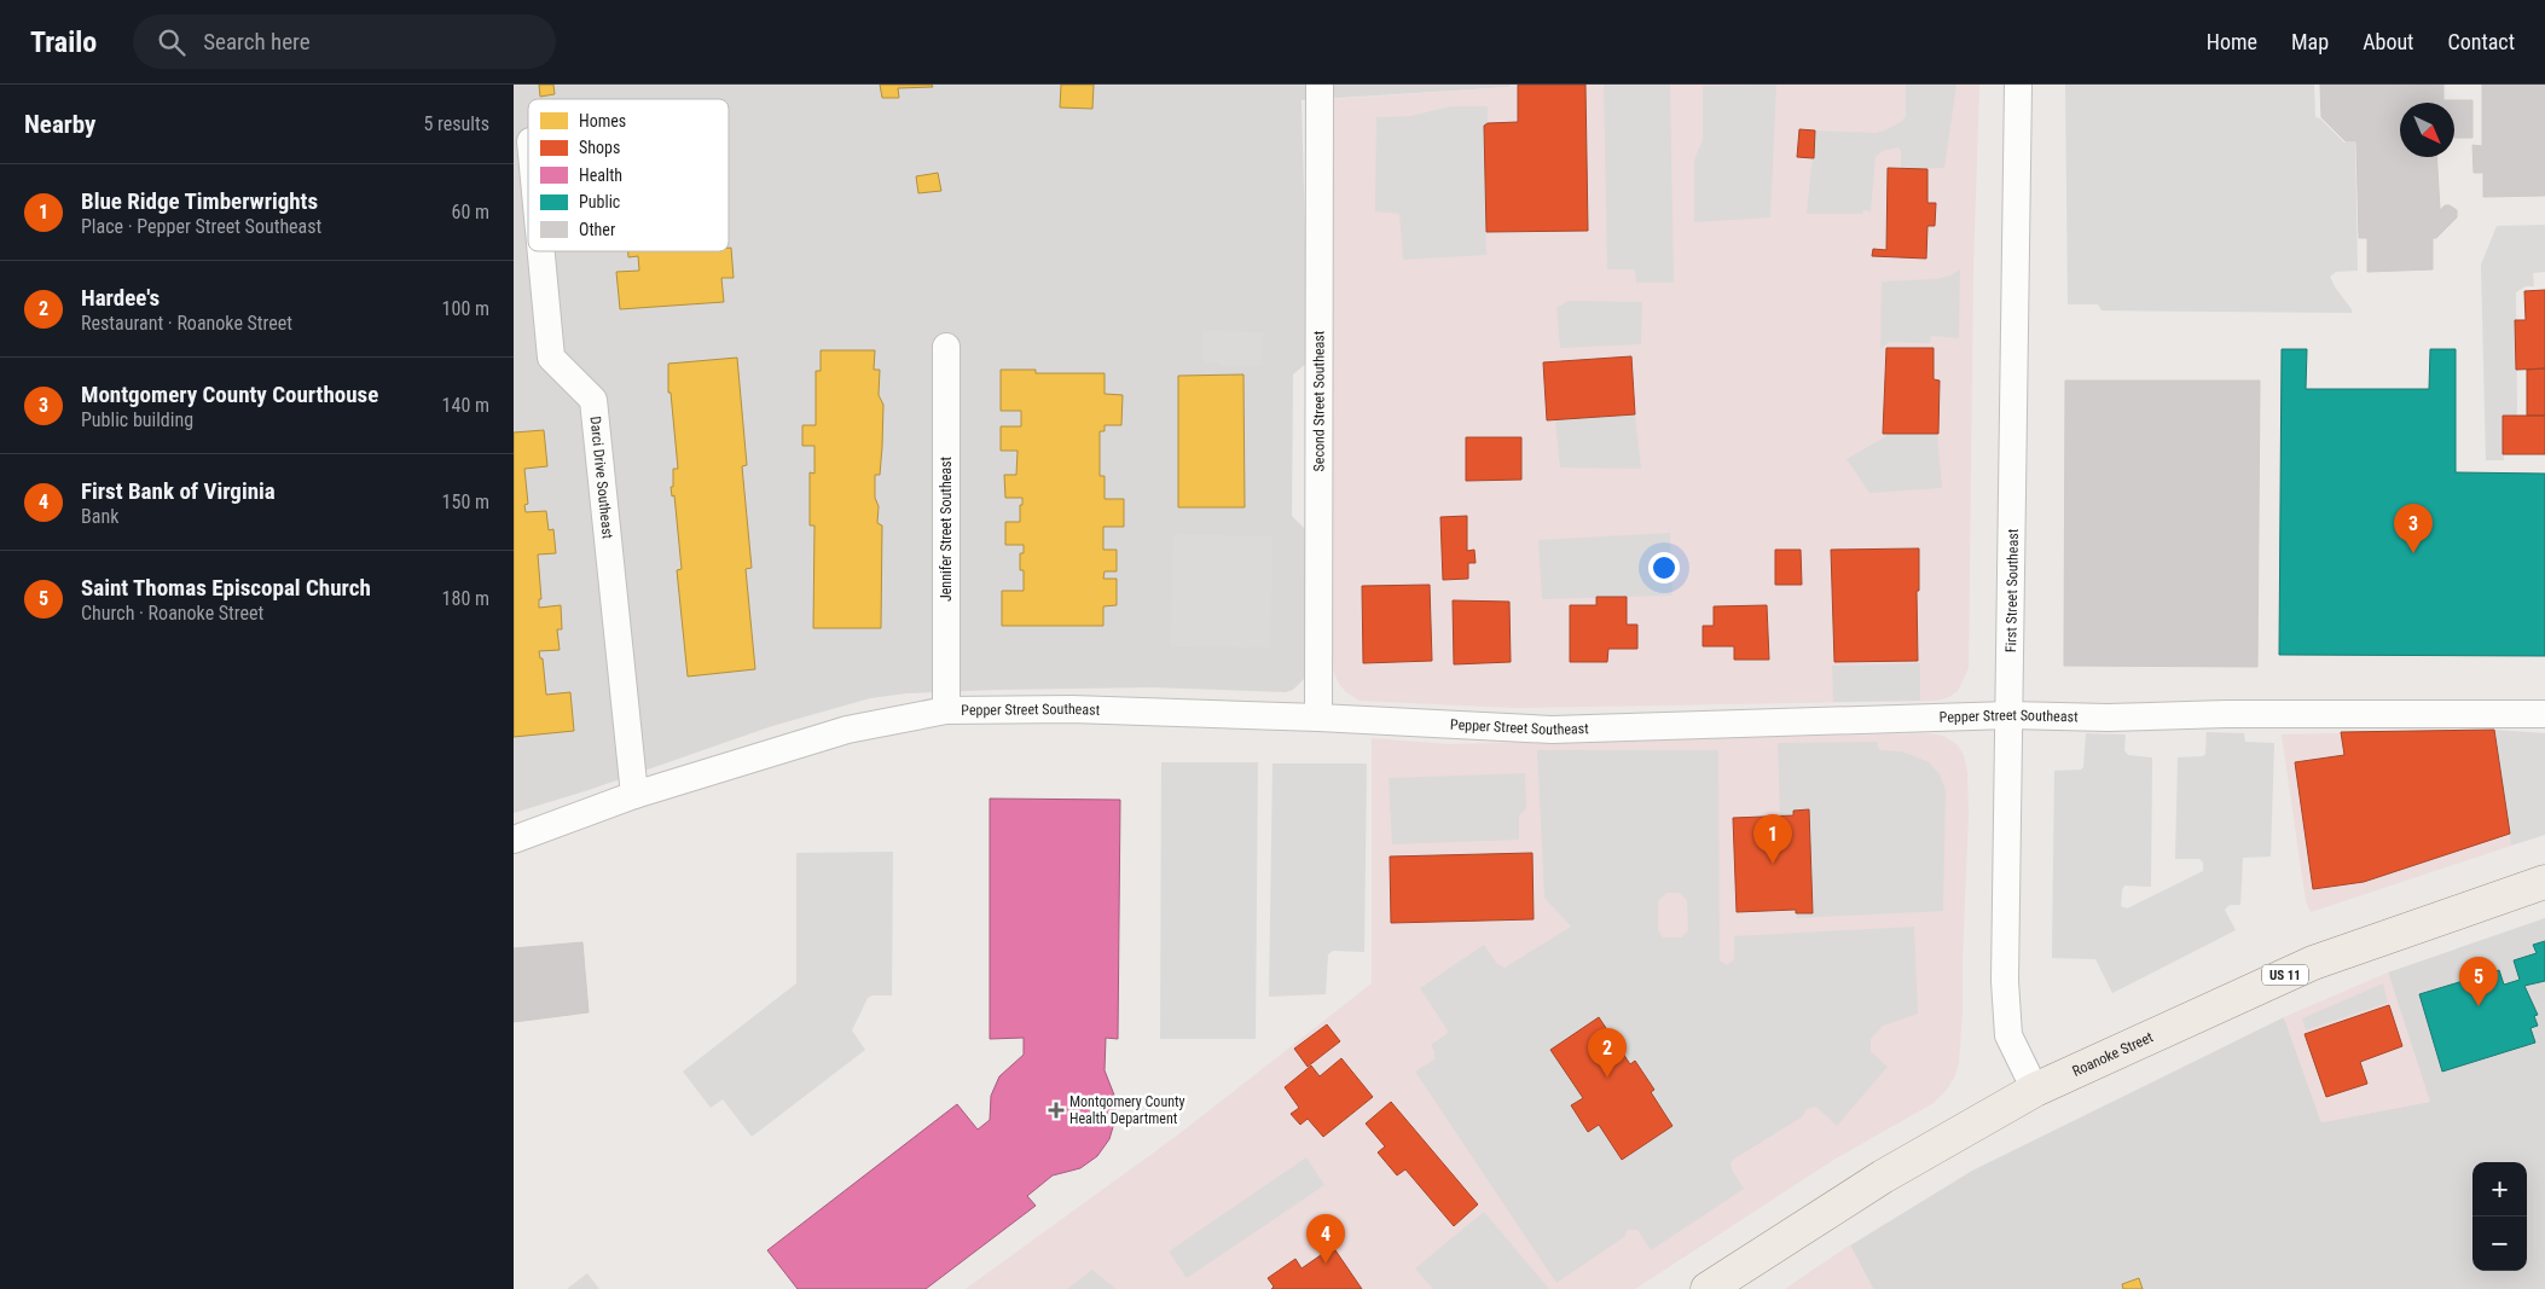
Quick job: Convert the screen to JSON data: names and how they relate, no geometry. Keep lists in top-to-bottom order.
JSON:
{
  "streets": {
    "main road": ["US 11", "Roanoke Street"],
    "street": [
      "Second Street Southeast",
      "Darci Drive Southeast",
      "Jennifer Street Southeast",
      "First Street Southeast",
      "Pepper Street Southeast"
    ]
  },
  "crossings": [
    ["Second Street Southeast", "Pepper Street Southeast"],
    ["Darci Drive Southeast", "Pepper Street Southeast"],
    ["Jennifer Street Southeast", "Pepper Street Southeast"],
    ["First Street Southeast", "Pepper Street Southeast"],
    ["First Street Southeast", "Roanoke Street"]
  ],
  "places": {
    "health": ["Montgomery County Health Department"]
  },
  "legend": [
    "Homes",
    "Shops",
    "Health",
    "Public",
    "Other"
  ],
  "north": "bottom right",
  "page": {
    "header": "Trailo",
    "search": "Search here",
    "nav": [
      "Home",
      "Map",
      "About",
      "Contact"
    ],
    "heading": ["Nearby", "5 results"],
    "list": [
      {
        "mark": "1",
        "name": "Blue Ridge Timberwrights",
        "note": "Place · Pepper Street Southeast",
        "value": "60 m"
      },
      {
        "mark": "2",
        "name": "Hardee's",
        "note": "Restaurant · Roanoke Street",
        "value": "100 m"
      },
      {
        "mark": "3",
        "name": "Montgomery County Courthouse",
        "note": "Public building",
        "value": "140 m"
      },
      {
        "mark": "4",
        "name": "First Bank of Virginia",
        "note": "Bank",
        "value": "150 m"
      },
      {
        "mark": "5",
        "name": "Saint Thomas Episcopal Church",
        "note": "Church · Roanoke Street",
        "value": "180 m"
      }
    ],
    "pins": [
      "3",
      "1",
      "5",
      "2",
      "4"
    ],
    "map_buttons": ["+", "−"]
  }
}
